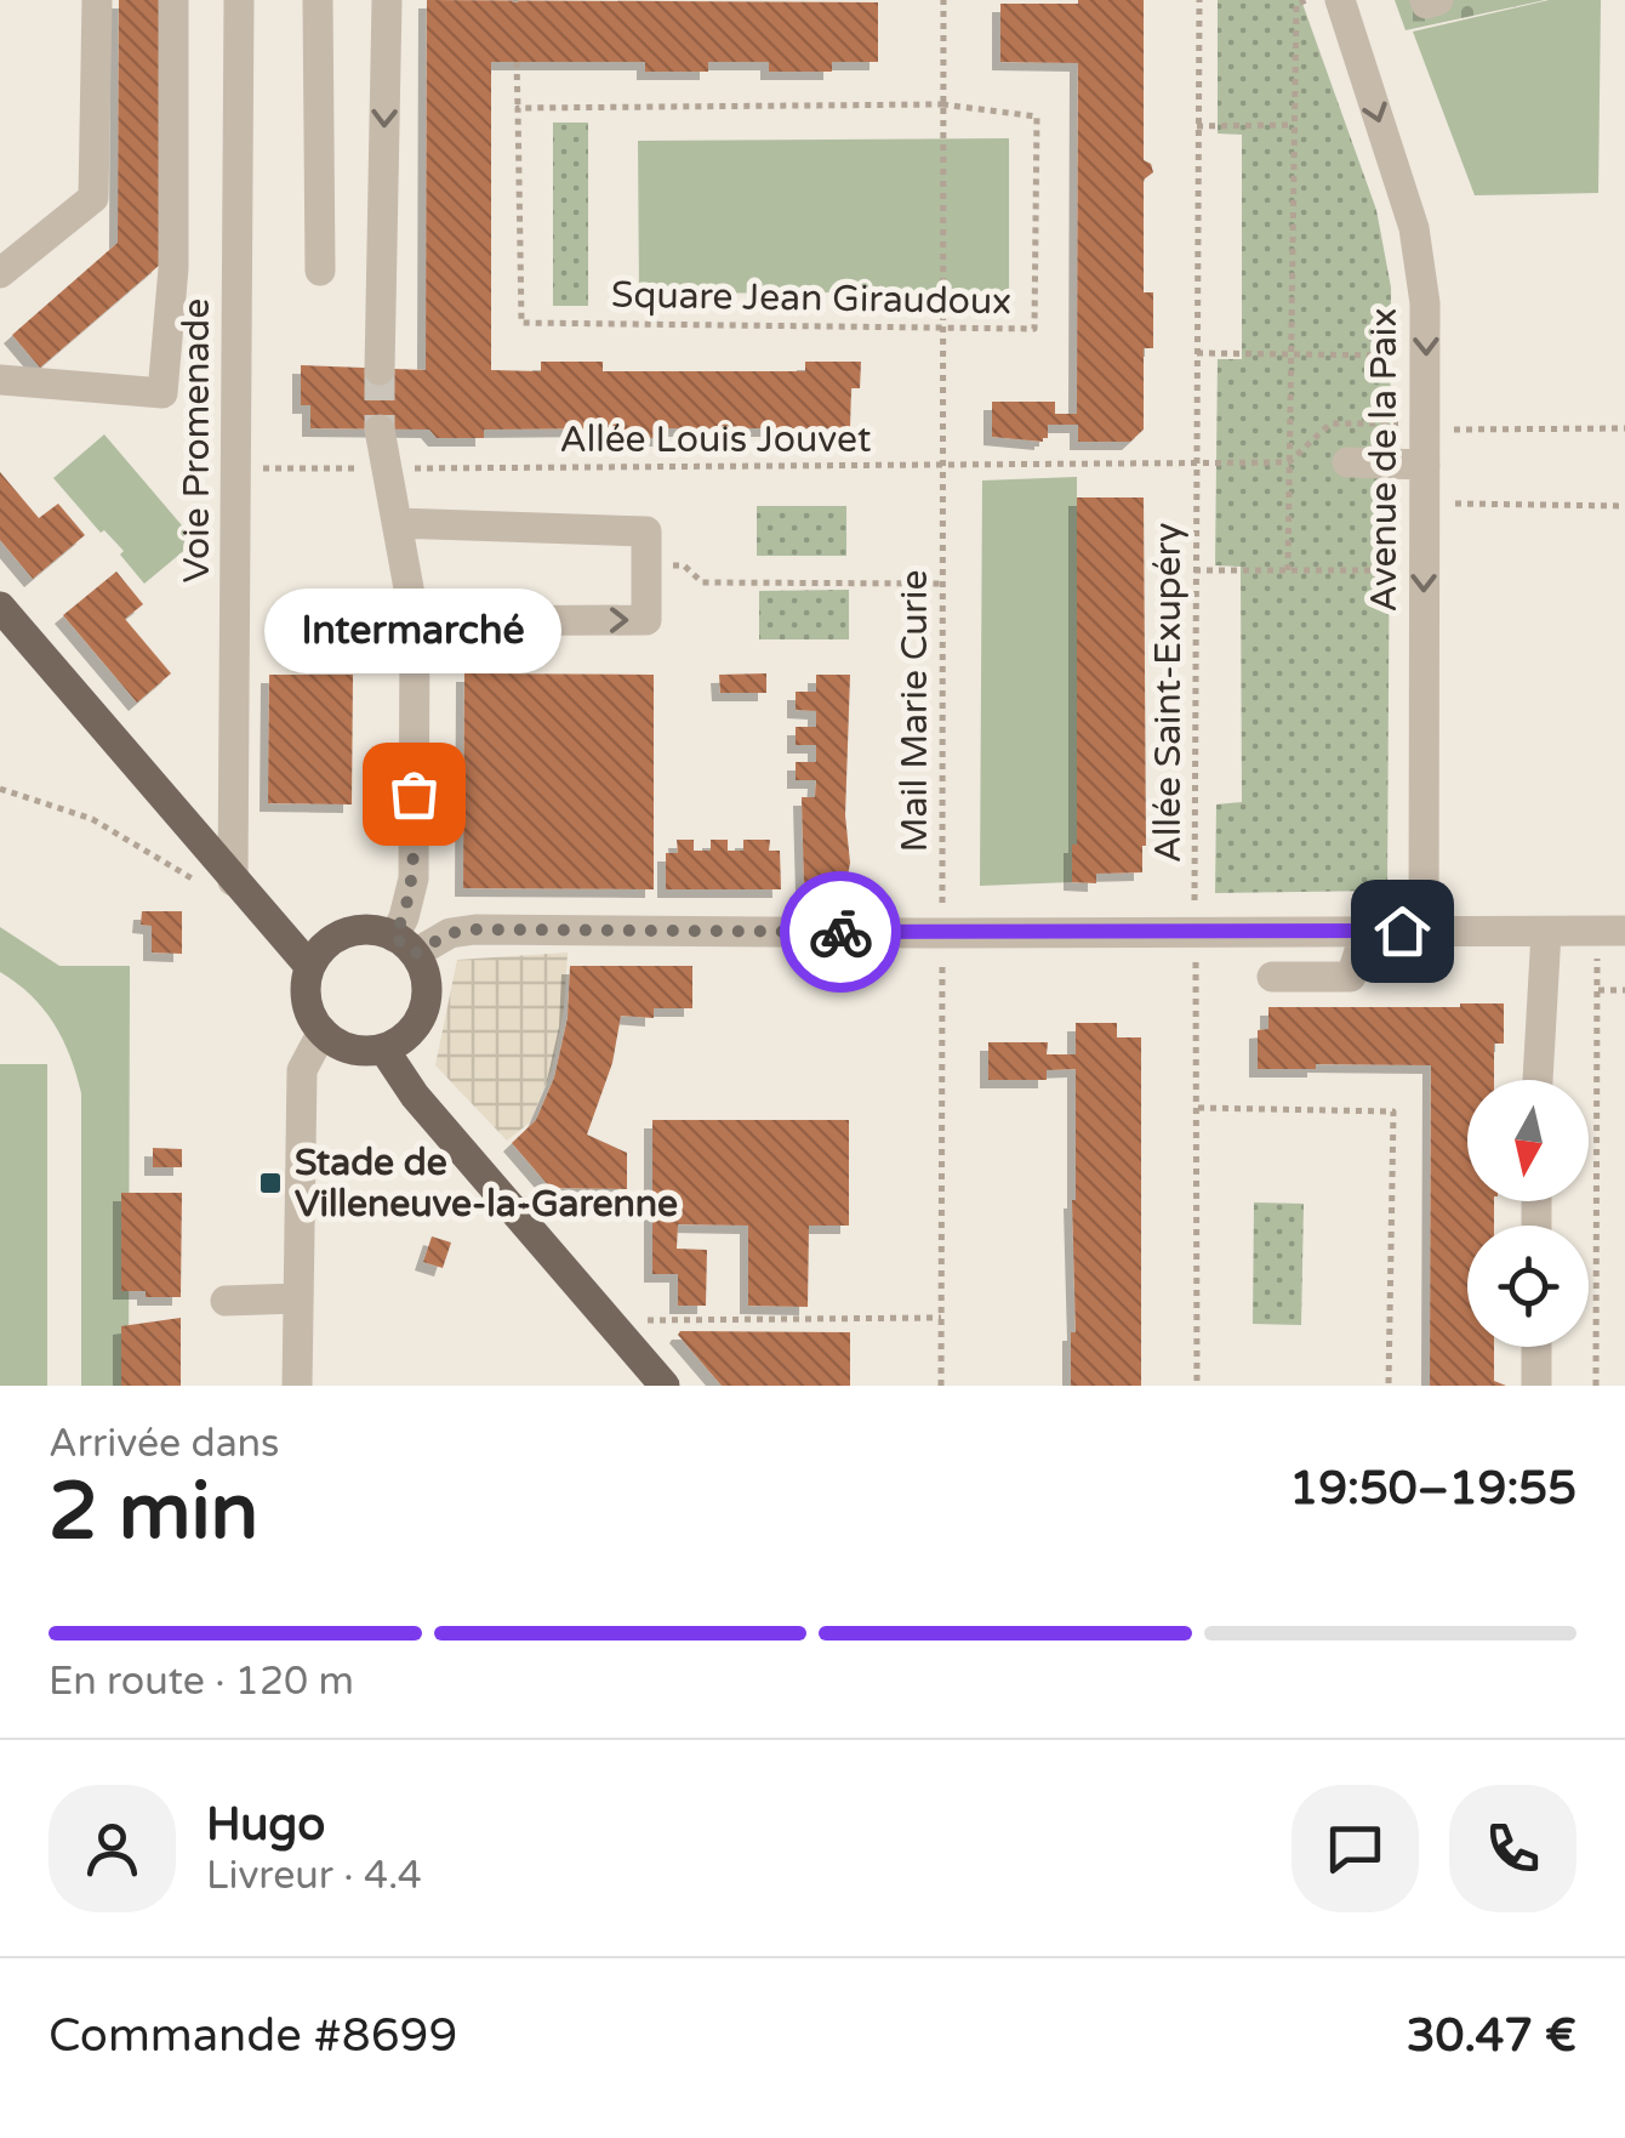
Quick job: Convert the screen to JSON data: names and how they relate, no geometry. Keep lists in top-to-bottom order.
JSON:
{
  "streets": {
    "street": ["Voie Promenade", "Avenue de la Paix"],
    "path": [
      "Square Jean Giraudoux",
      "Allée Louis Jouvet",
      "Allée Saint-Exupéry",
      "Mail Marie Curie"
    ]
  },
  "crossings": [
    ["Square Jean Giraudoux", "Mail Marie Curie"],
    ["Allée Louis Jouvet", "Voie Promenade"],
    ["Allée Louis Jouvet", "Allée Saint-Exupéry"],
    ["Allée Louis Jouvet", "Mail Marie Curie"]
  ],
  "one_way": ["Avenue de la Paix"],
  "places": {
    "other": ["Intermarché"],
    "transit": ["Stade de Villeneuve-la-Garenne"]
  },
  "north": "bottom",
  "page": {
    "bubble": "Intermarché",
    "heading": ["2 min", "Arrivée dans", "19:50–19:55"],
    "panel": [
      "Hugo",
      "Livreur · 4.4",
      "Commande #8699",
      "30.47 €"
    ],
    "bar": "En route · 120 m"
  }
}
